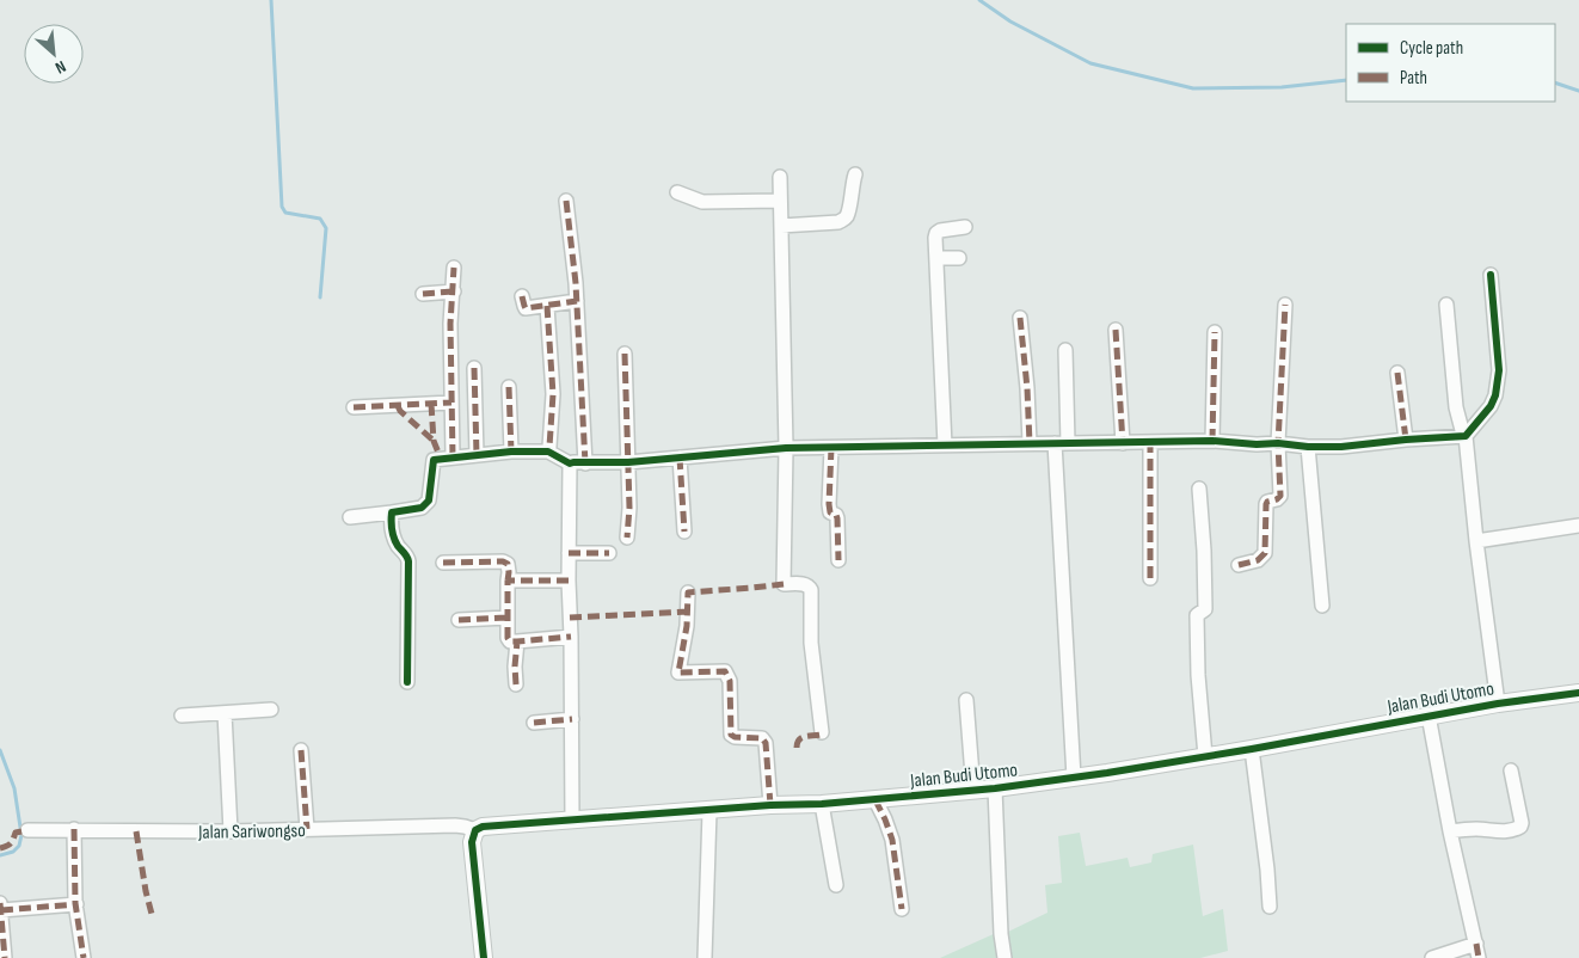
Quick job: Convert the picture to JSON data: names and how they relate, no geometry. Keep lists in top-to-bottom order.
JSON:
{
  "streets": {
    "street": ["Jalan Budi Utomo", "Jalan Sariwongso"]
  },
  "crossings": [
    ["Jalan Budi Utomo", "Jalan Sariwongso"]
  ],
  "legend": ["Cycle path", "Path"],
  "north": "bottom right"
}
